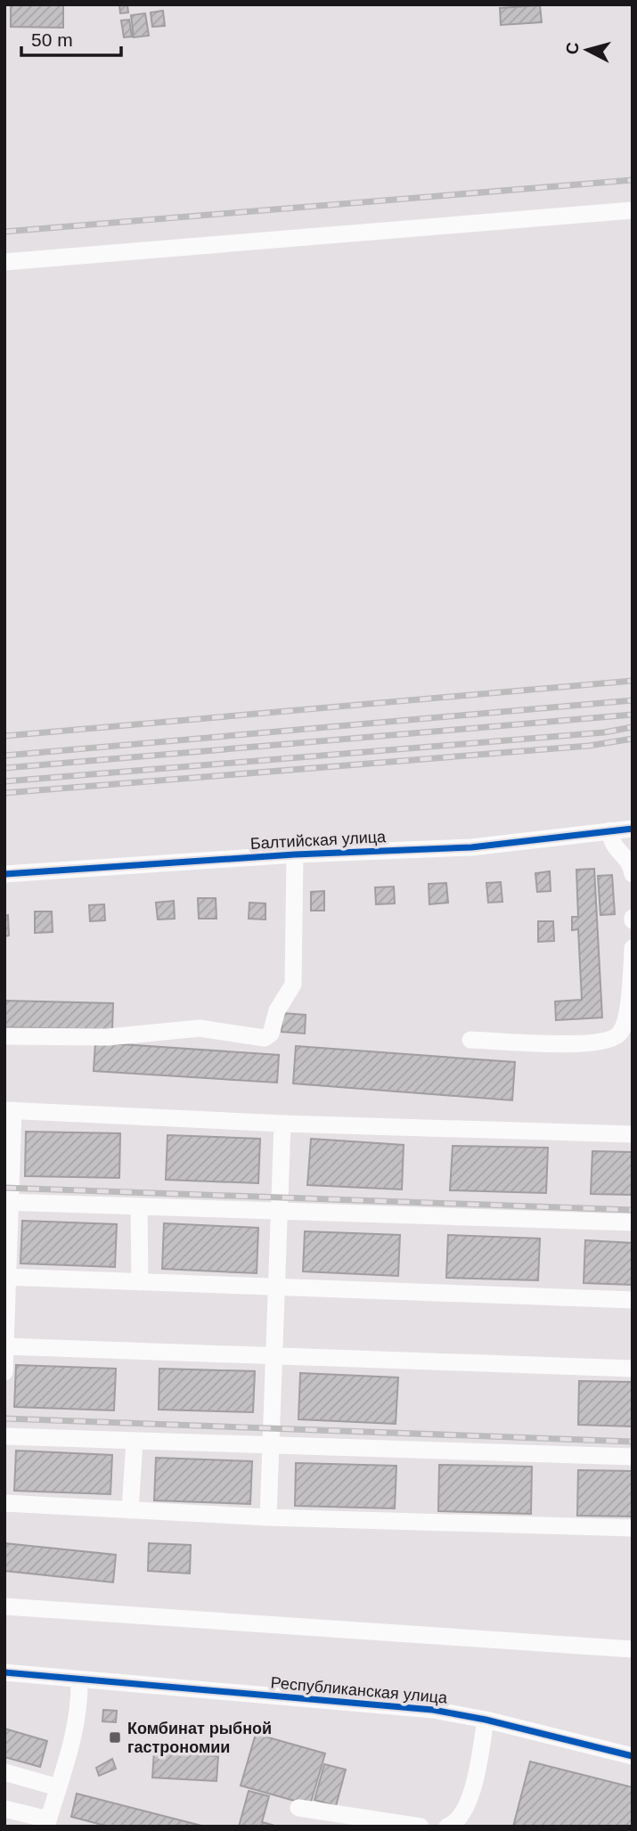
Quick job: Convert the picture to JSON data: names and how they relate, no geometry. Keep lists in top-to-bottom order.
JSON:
{
  "streets": {
    "street": ["Балтийская улица", "Республиканская улица"]
  },
  "places": {
    "transit": ["Комбинат рыбной гастрономии"]
  },
  "scale_bar": "50 m",
  "north": "left"
}
